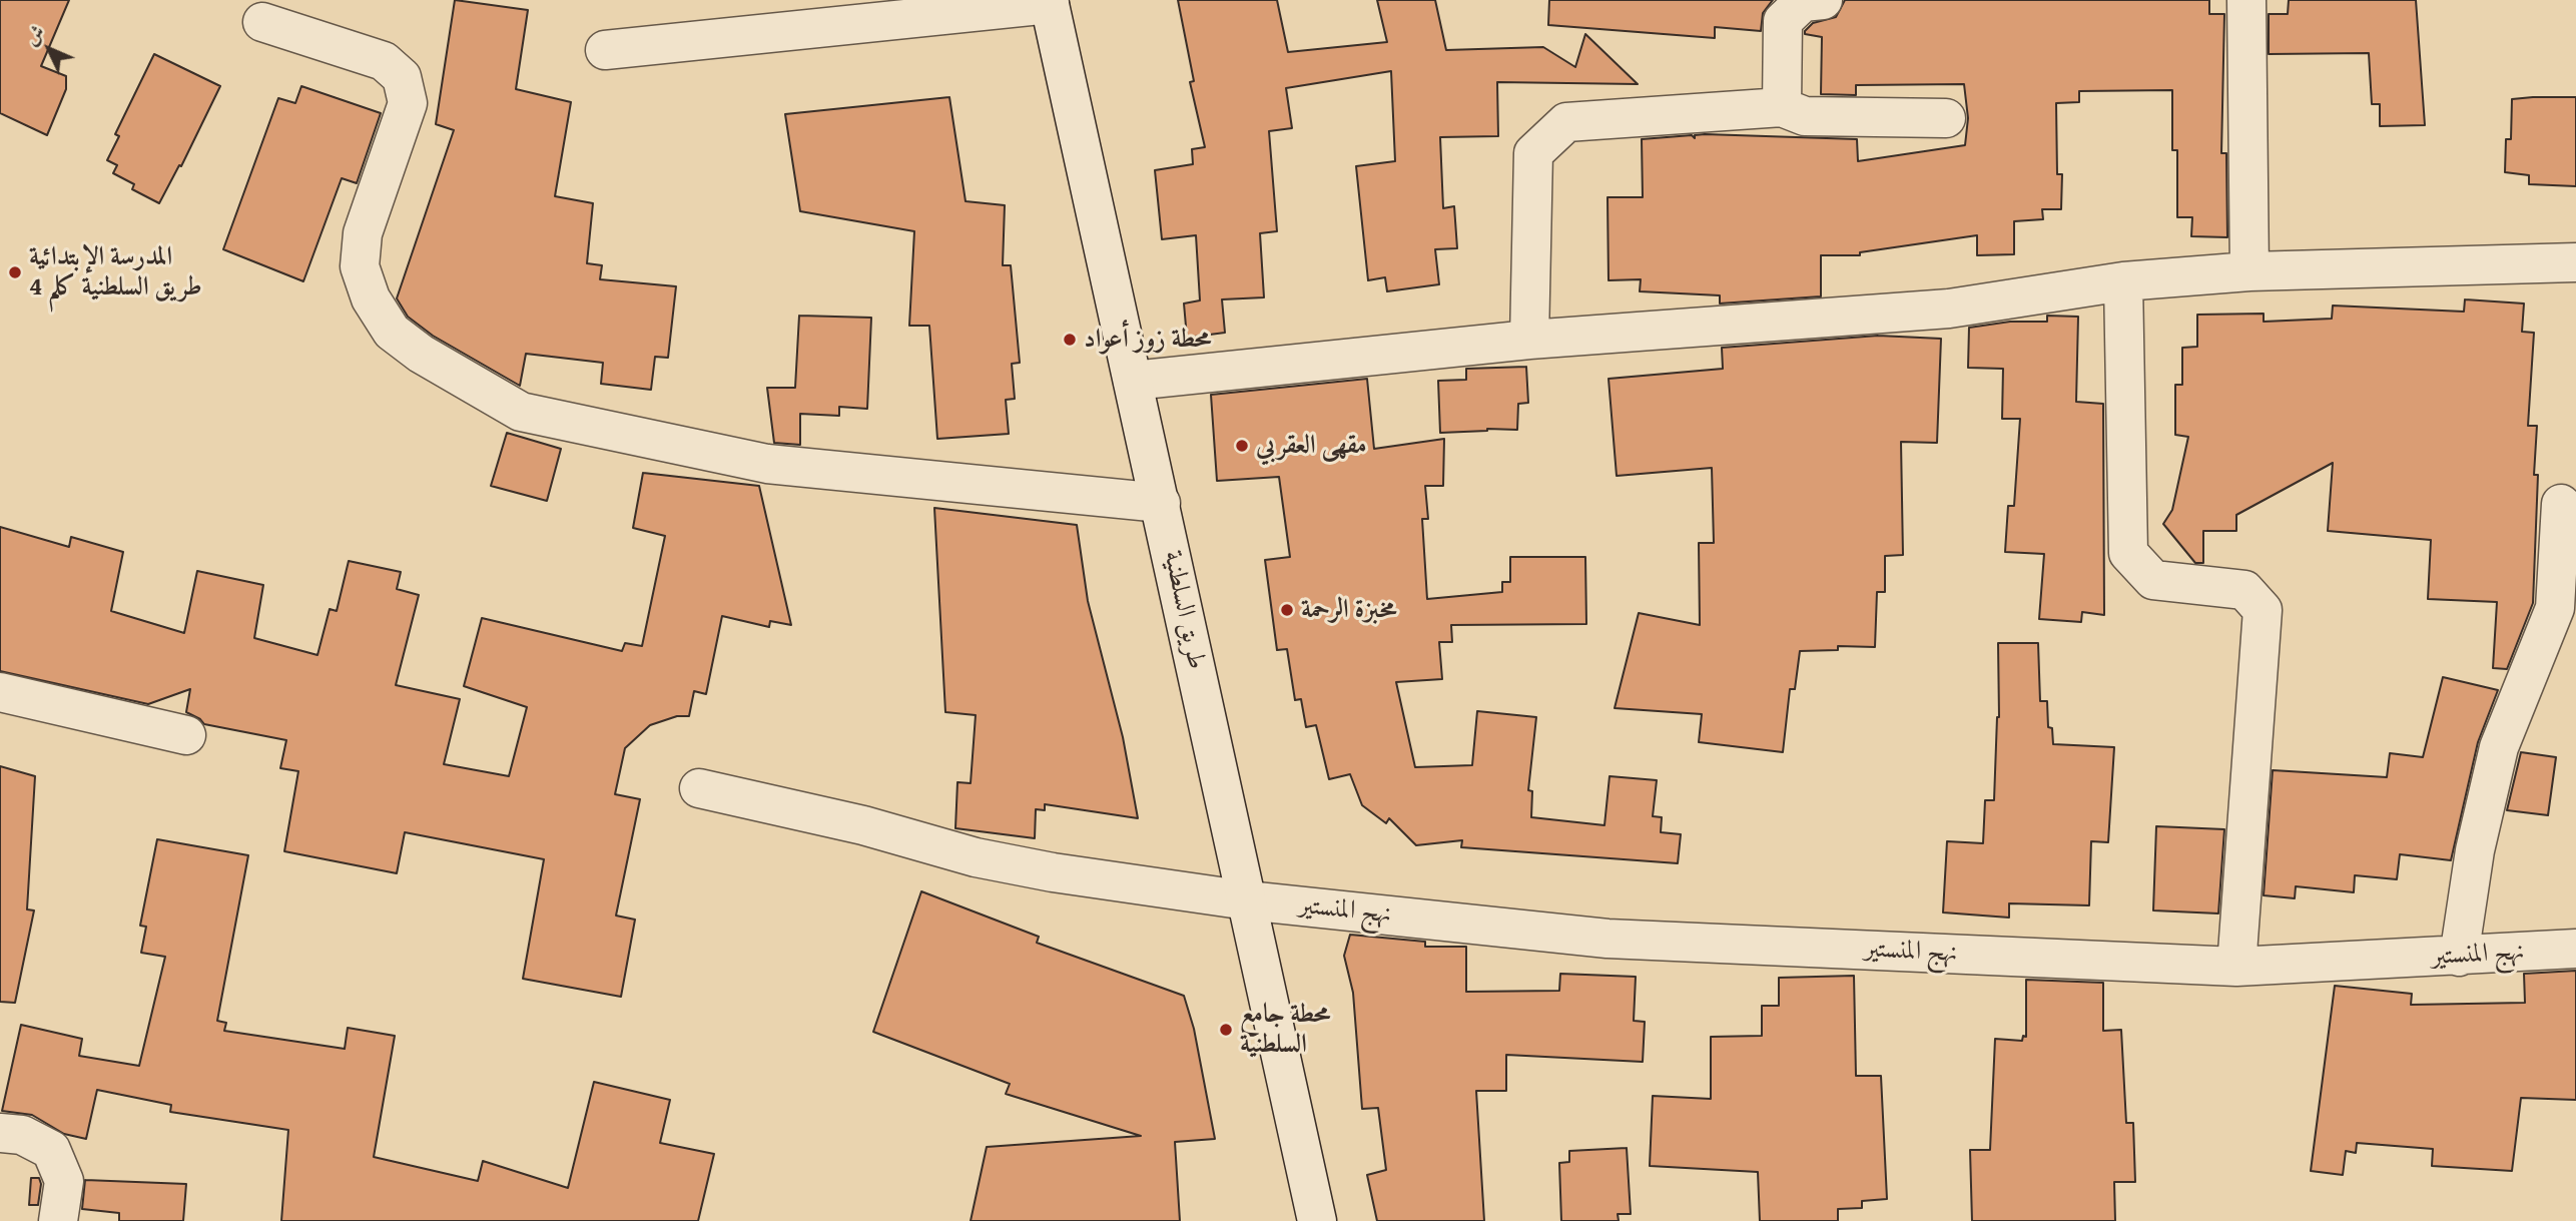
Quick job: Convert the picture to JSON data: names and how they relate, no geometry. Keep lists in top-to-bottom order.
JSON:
{
  "streets": {
    "street": ["طريق السلطنية", "نهج المنستير"]
  },
  "crossings": [
    ["طريق السلطنية", "نهج المنستير"]
  ],
  "places": [
    "المدرسة الإبتدائية طريق السلطنية كلم 4",
    "محطة زوز أعواد",
    "مقهى العقربي",
    "مخبزة الرحمة",
    "محطة جامع السلطنية"
  ],
  "north": "top left"
}
